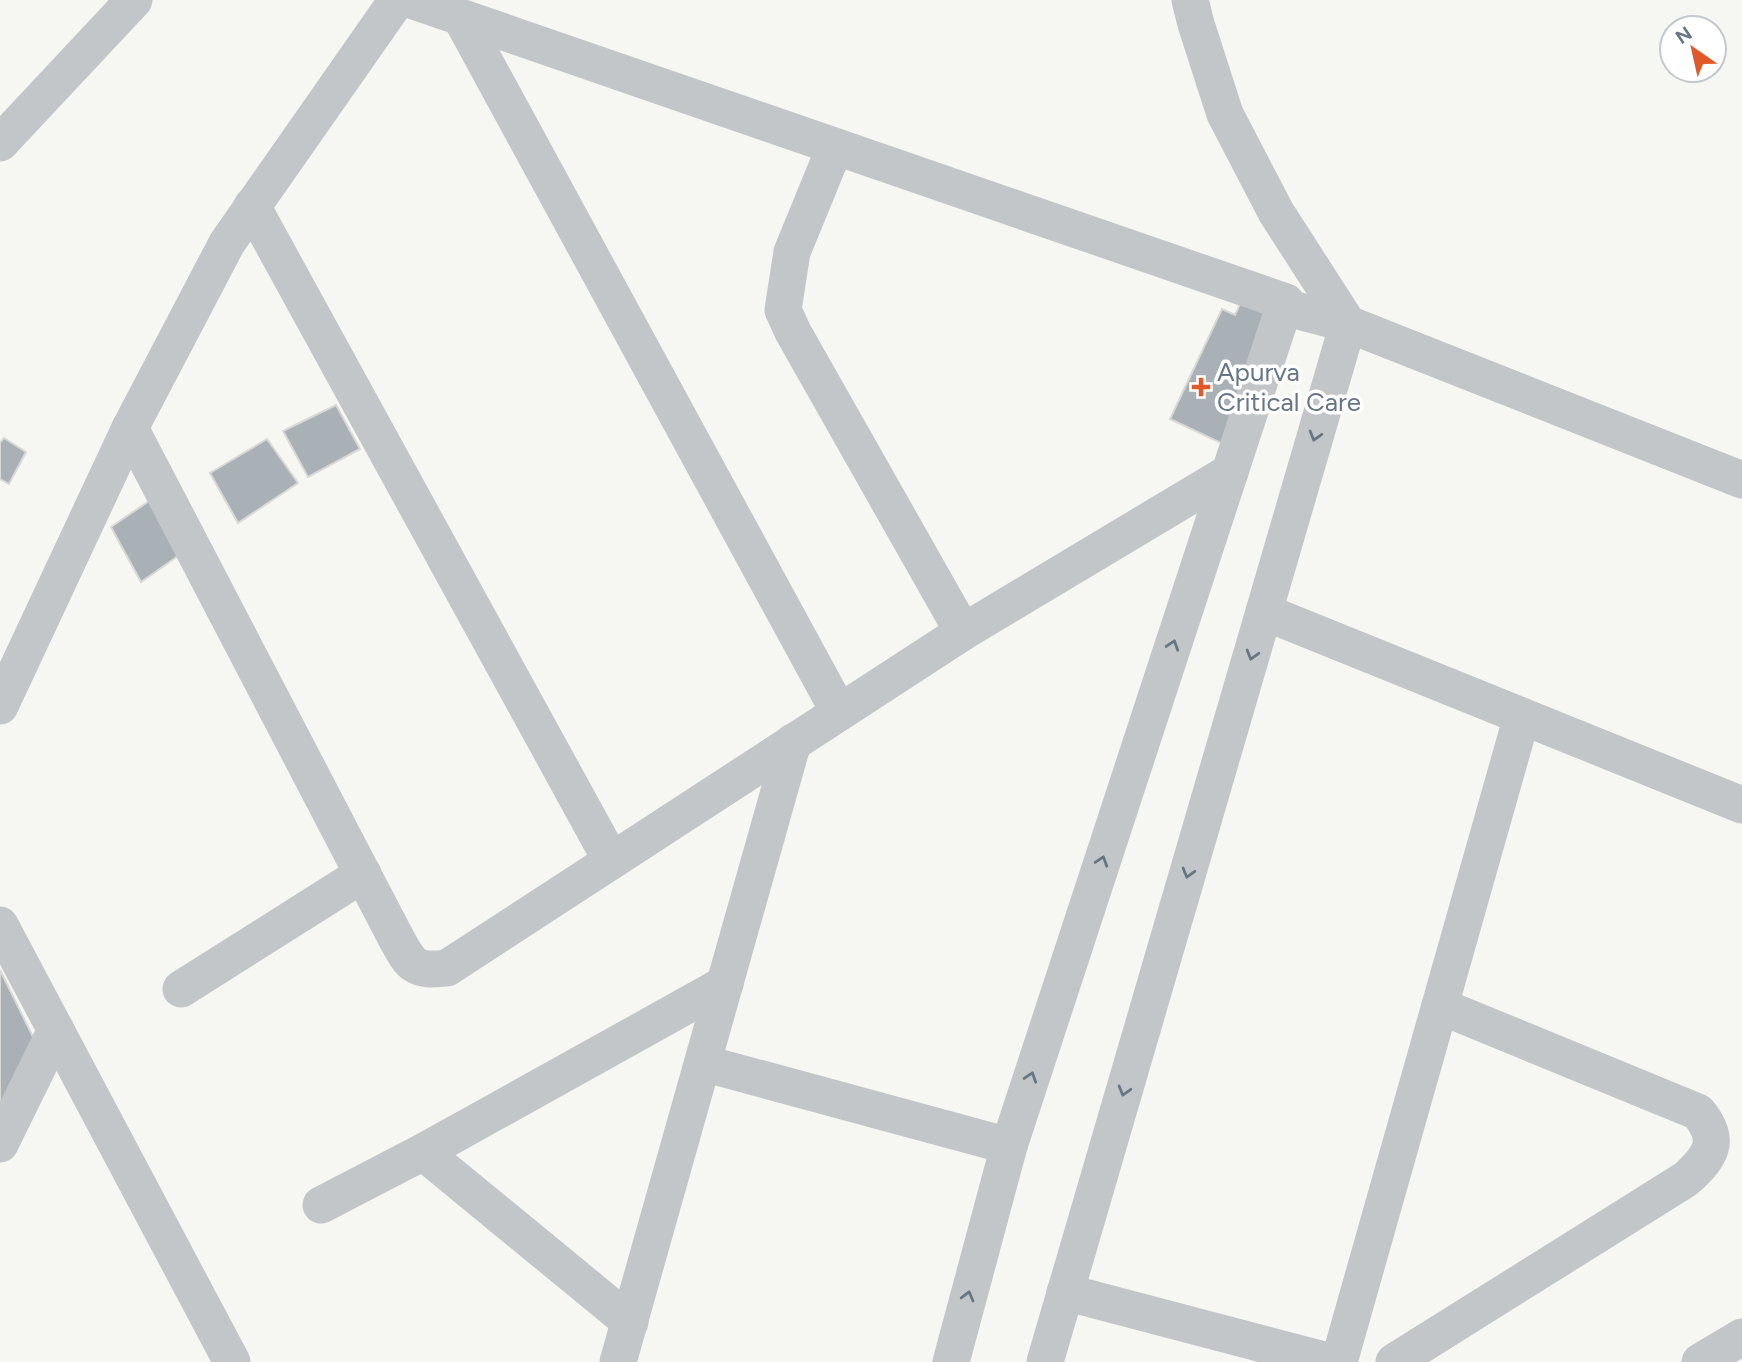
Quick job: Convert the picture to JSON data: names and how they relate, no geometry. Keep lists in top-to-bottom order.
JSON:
{
  "places": {
    "health": ["Apurva Critical Care"]
  },
  "north": "top left"
}
